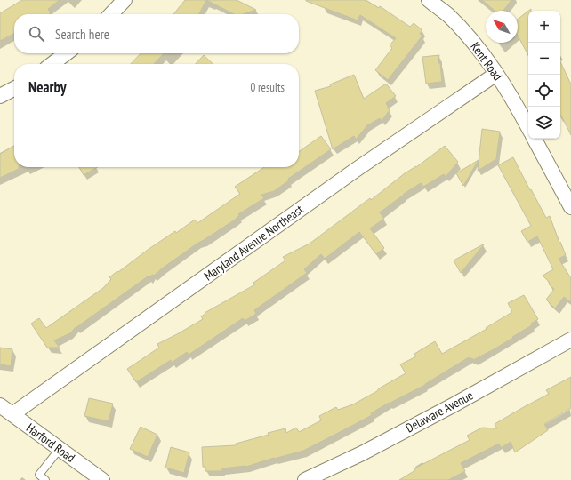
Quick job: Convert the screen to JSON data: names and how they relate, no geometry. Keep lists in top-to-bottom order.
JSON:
{
  "streets": {
    "street": [
      "Kent Road",
      "Maryland Avenue Northeast",
      "Delaware Avenue",
      "Harford Road"
    ]
  },
  "crossings": [
    ["Kent Road", "Maryland Avenue Northeast"],
    ["Maryland Avenue Northeast", "Harford Road"]
  ],
  "north": "top left",
  "page": {
    "map_buttons": ["+", "−"],
    "search": "Search here",
    "heading": ["Nearby", "0 results"]
  }
}
